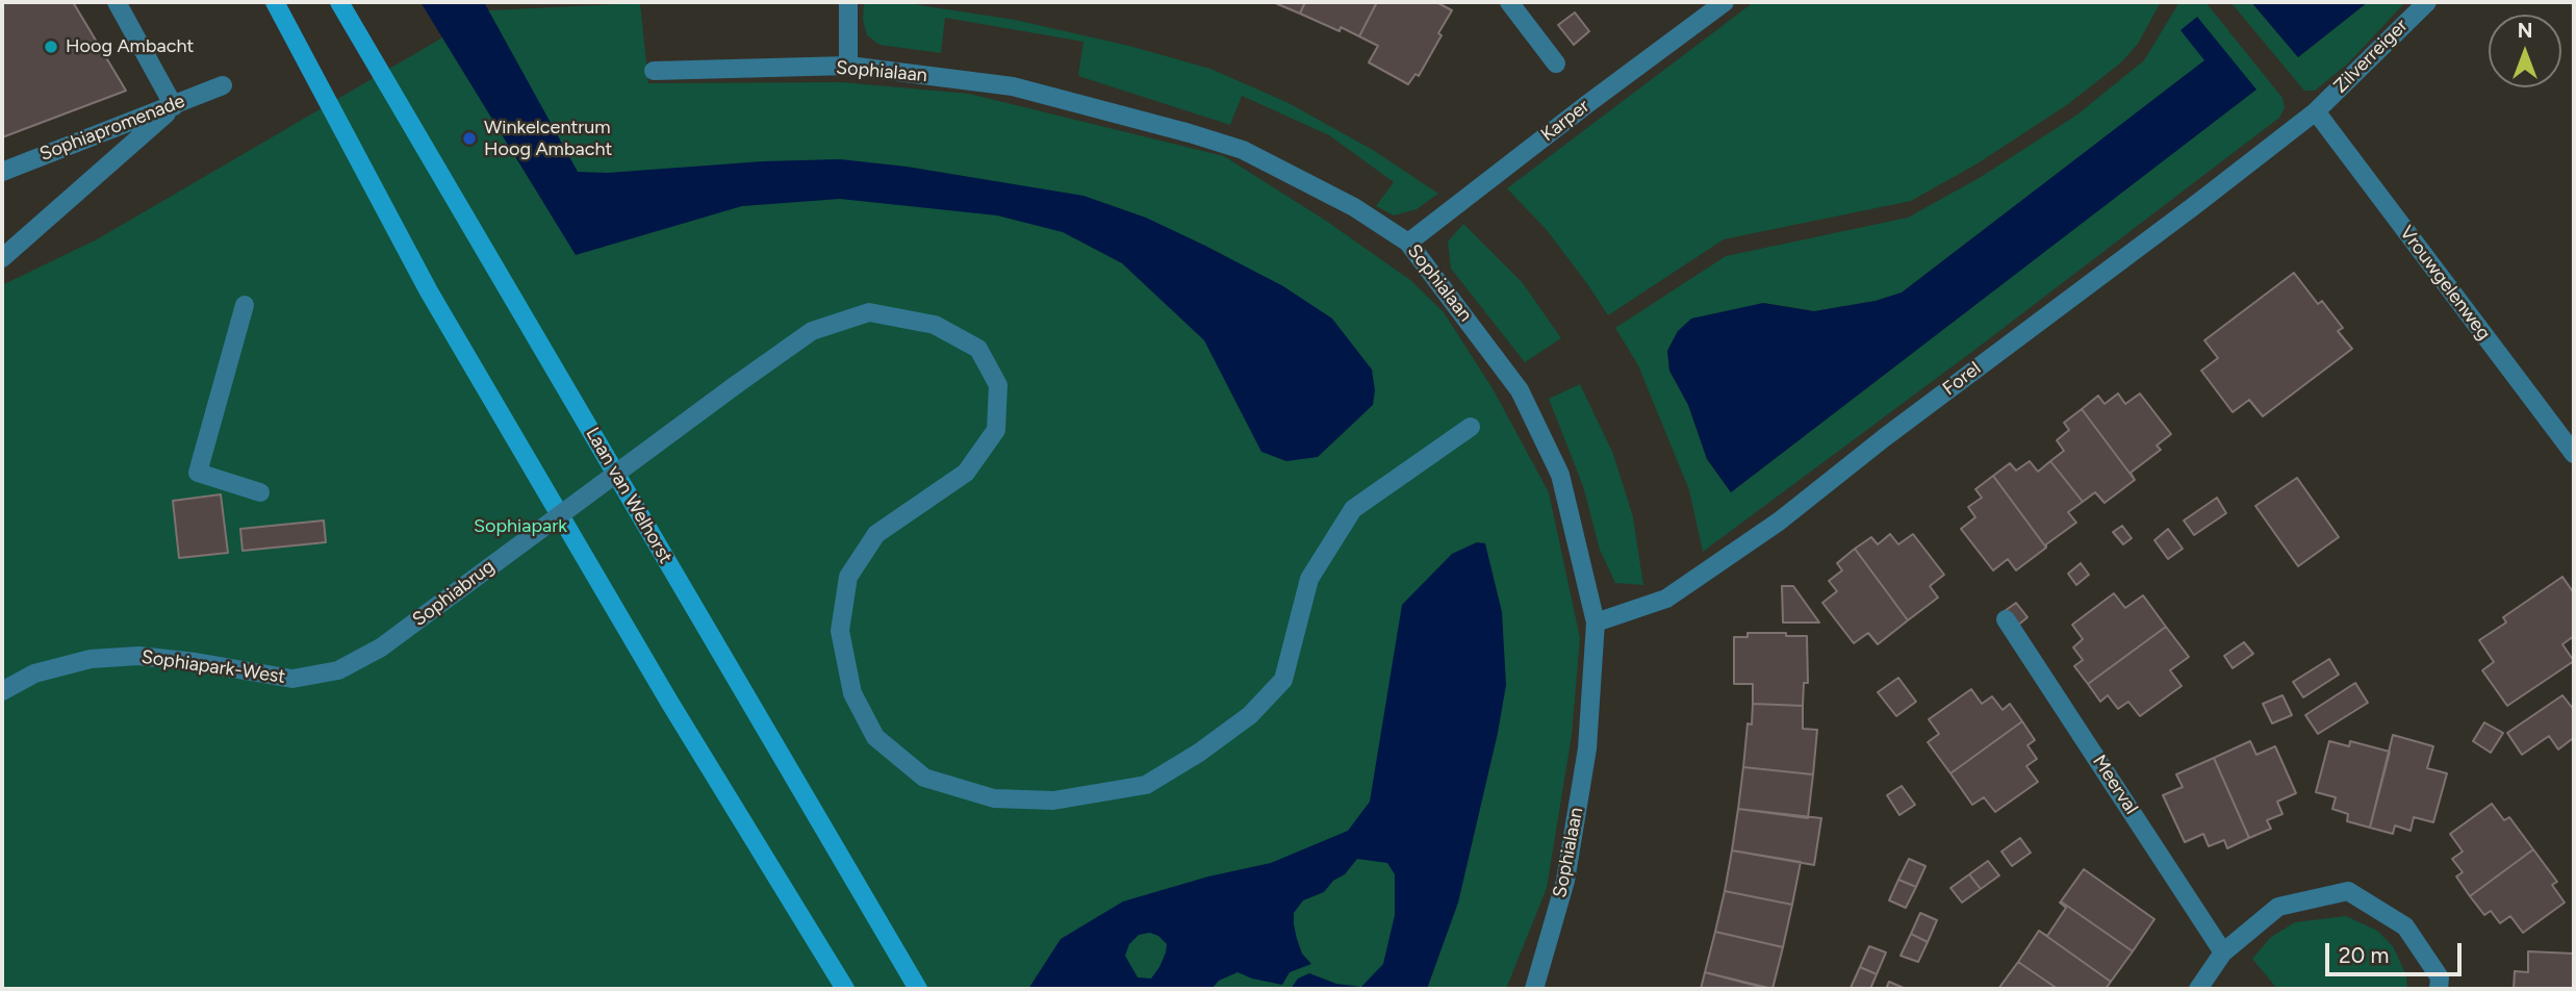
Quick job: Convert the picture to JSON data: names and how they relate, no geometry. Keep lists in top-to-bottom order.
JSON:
{
  "streets": {
    "main road": ["Laan van Welhorst"],
    "street": [
      "Zilverreiger",
      "Sophialaan",
      "Karper",
      "Sophiapromenade",
      "Vrouwgelenweg",
      "Forel",
      "Sophiabrug",
      "Sophiapark-West",
      "Meerval"
    ]
  },
  "crossings": [
    ["Zilverreiger", "Vrouwgelenweg"],
    ["Zilverreiger", "Forel"],
    ["Sophialaan", "Karper"],
    ["Sophialaan", "Forel"],
    ["Vrouwgelenweg", "Forel"],
    ["Sophiabrug", "Sophiapark-West"]
  ],
  "parks": ["Sophiapark"],
  "places": ["Hoog Ambacht", "Winkelcentrum Hoog Ambacht"],
  "scale_bar": "20 m",
  "north": "top"
}
